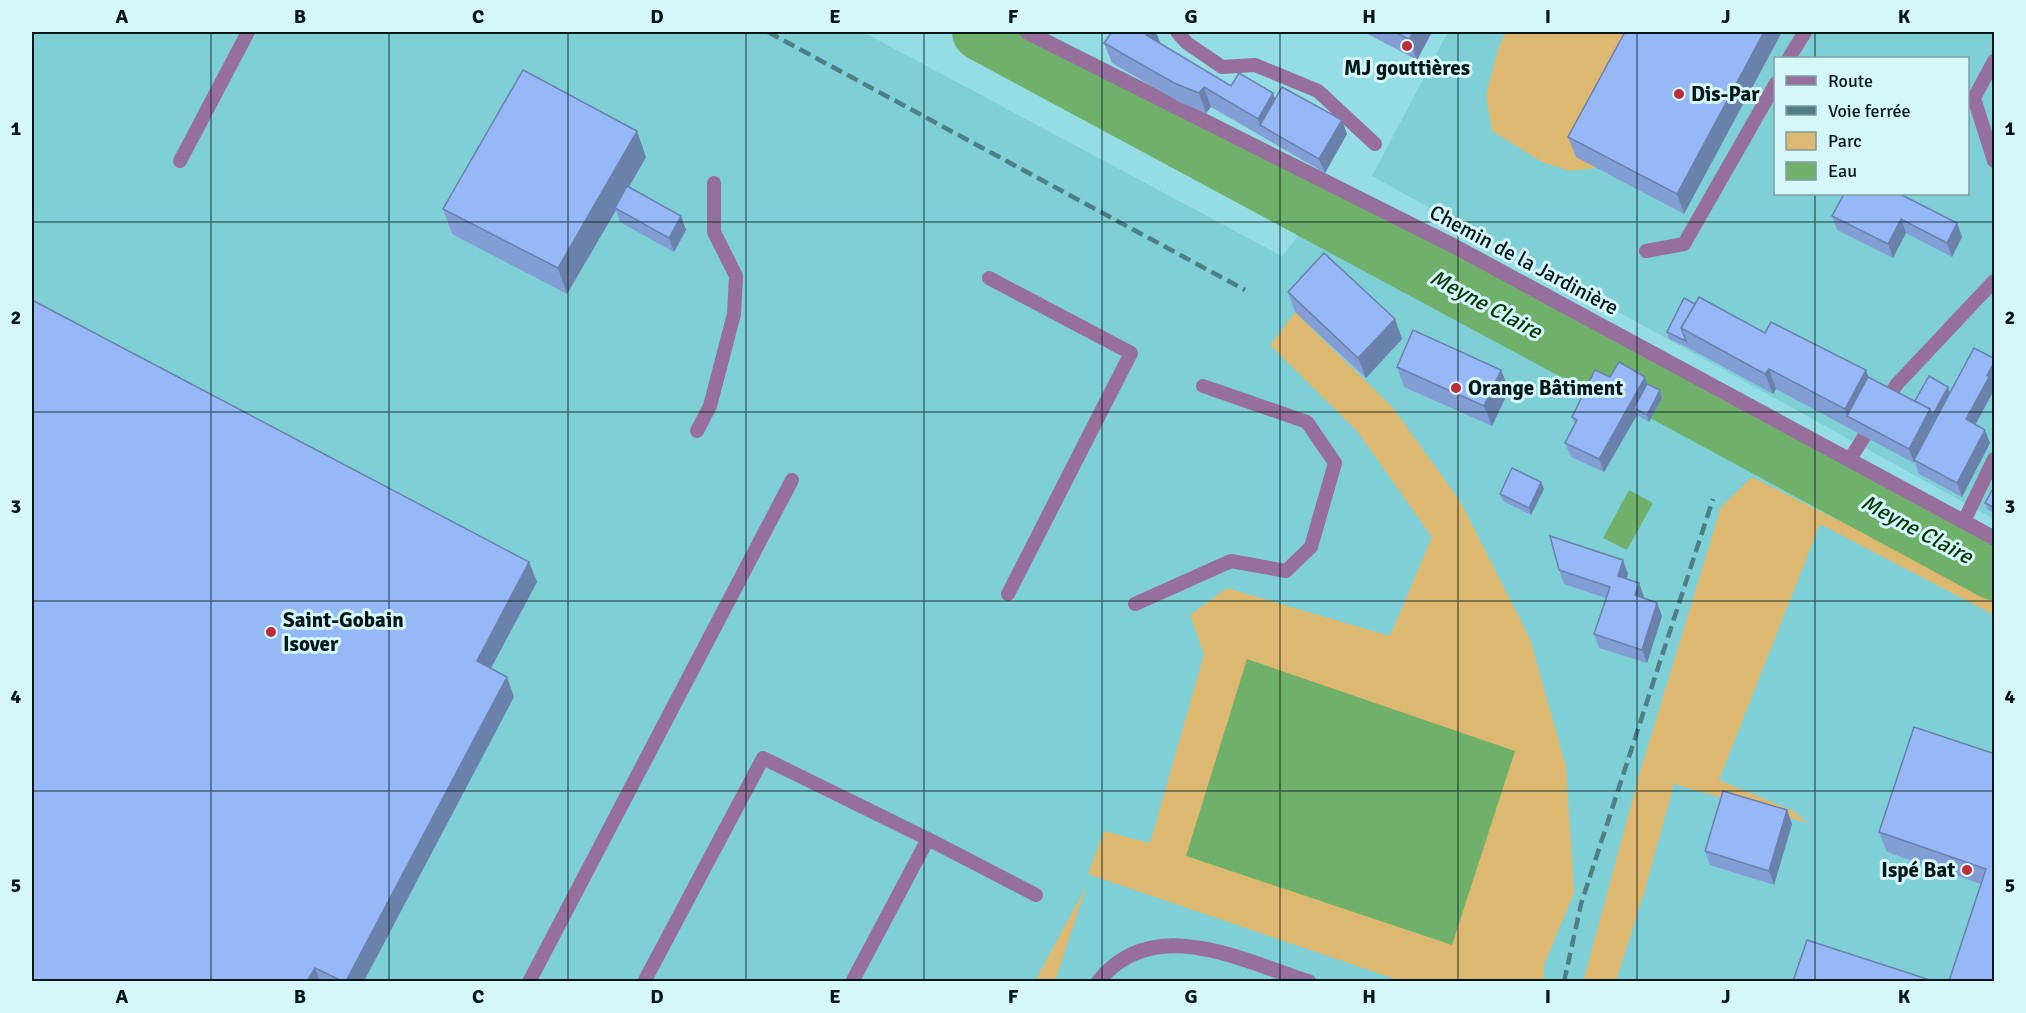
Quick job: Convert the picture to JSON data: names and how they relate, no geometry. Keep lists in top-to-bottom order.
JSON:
{
  "streets": {
    "street": ["Chemin de la Jardinière"]
  },
  "water": ["Meyne Claire"],
  "places": [
    "MJ gouttières",
    "Dis-Par",
    "Orange Bâtiment",
    "Saint-Gobain Isover",
    "Ispé Bat"
  ],
  "legend": [
    "Route",
    "Voie ferrée",
    "Parc",
    "Eau"
  ],
  "grid": {
    "columns": [
      "A",
      "B",
      "C",
      "D",
      "E",
      "F",
      "G",
      "H",
      "I",
      "J",
      "K"
    ],
    "rows": [
      "1",
      "2",
      "3",
      "4",
      "5"
    ]
  }
}
